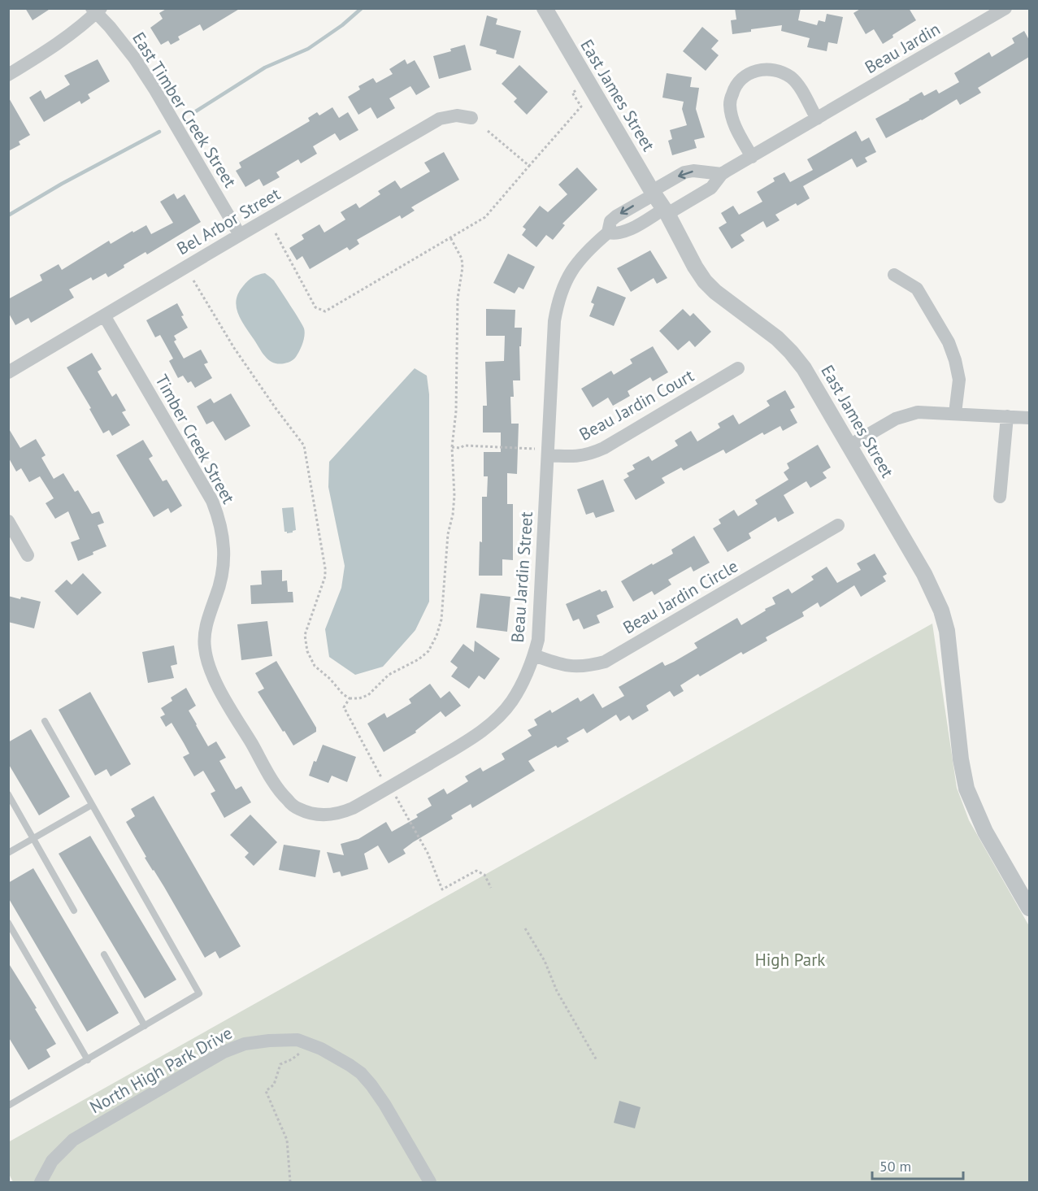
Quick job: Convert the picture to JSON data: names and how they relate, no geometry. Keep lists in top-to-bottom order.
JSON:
{
  "streets": {
    "street": [
      "Beau Jardin",
      "East James Street",
      "East Timber Creek Street",
      "Bel Arbor Street",
      "Beau Jardin Court",
      "Timber Creek Street",
      "Beau Jardin Street",
      "Beau Jardin Circle",
      "North High Park Drive"
    ]
  },
  "crossings": [
    ["Beau Jardin", "East James Street"],
    ["Beau Jardin", "Beau Jardin Street"],
    ["East Timber Creek Street", "Bel Arbor Street"],
    ["Bel Arbor Street", "Timber Creek Street"],
    ["Beau Jardin Court", "Beau Jardin Street"],
    ["Timber Creek Street", "Beau Jardin Street"],
    ["Beau Jardin Street", "Beau Jardin Circle"]
  ],
  "parks": ["High Park"],
  "scale_bar": "50 m"
}
